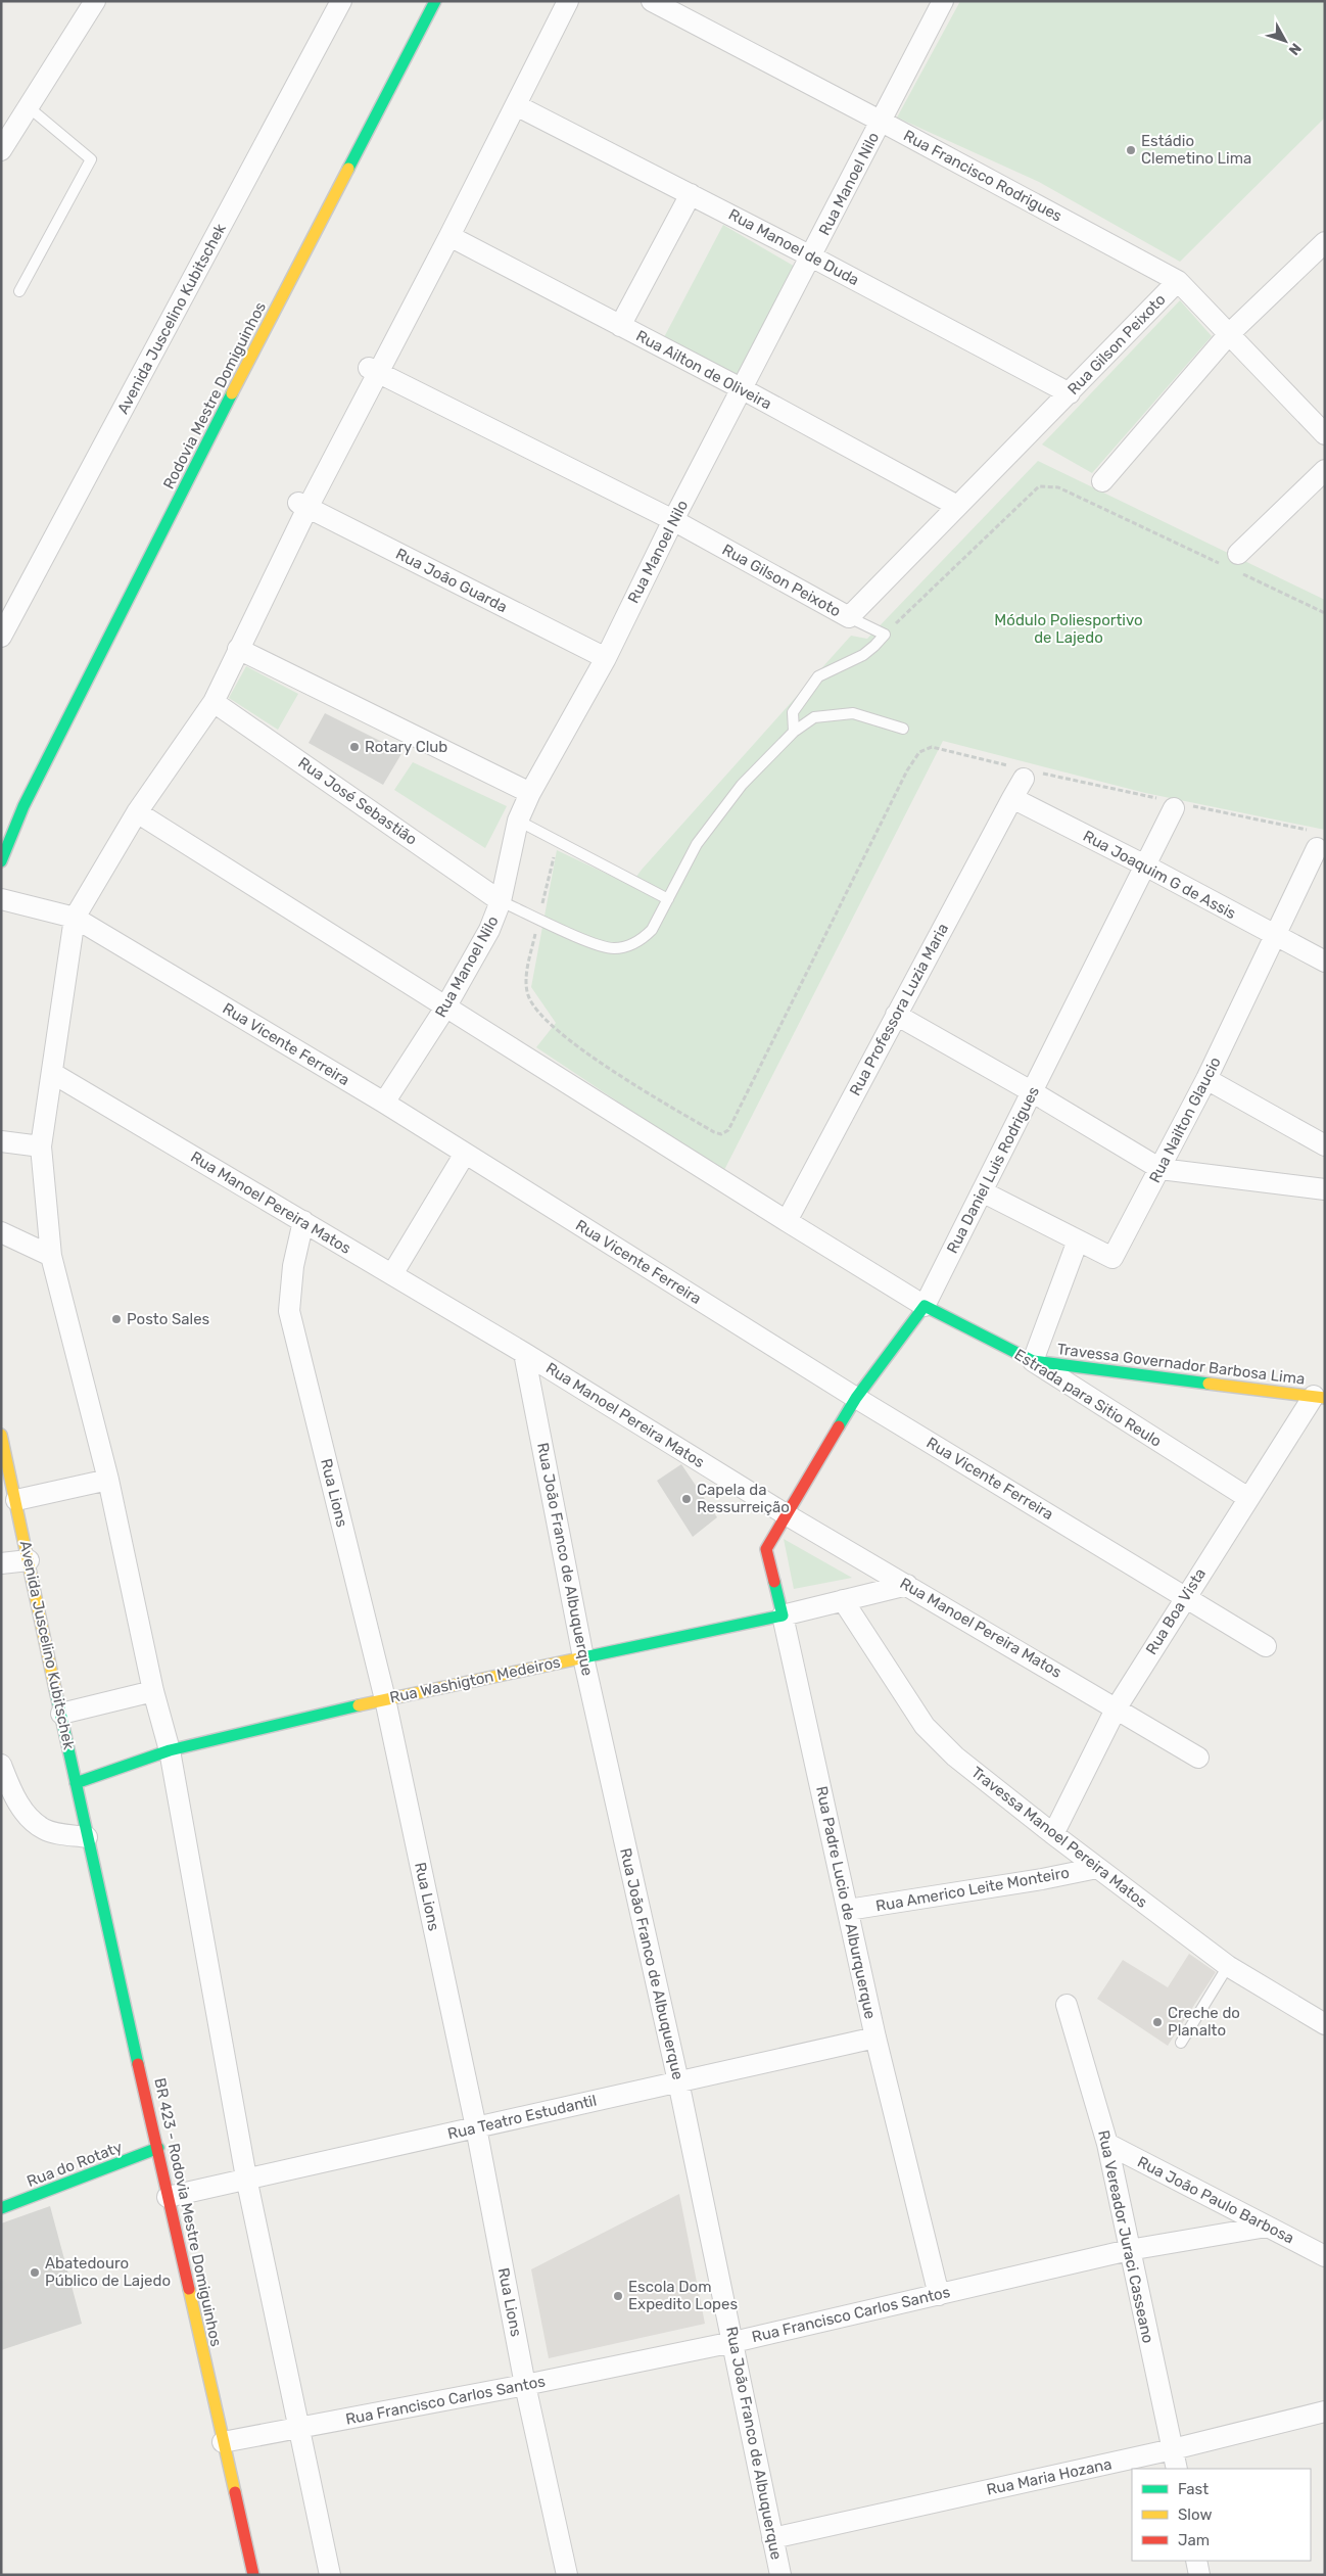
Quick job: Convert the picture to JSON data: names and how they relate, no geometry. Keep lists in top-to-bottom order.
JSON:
{
  "streets": {
    "main road": [
      "Avenida Juscelino Kubitschek",
      "Rodovia Mestre Domiguinhos",
      "Rua Daniel Luis Rodrigues",
      "Travessa Governador Barbosa Lima",
      "Estrada para Sitio Reulo",
      "Rua Washigton Medeiros",
      "Rua Padre Lucio de Alburquerque",
      "Rua do Rotaty",
      "BR 423 - Rodovia Mestre Domiguinhos"
    ],
    "street": [
      "Rua Francisco Rodrigues",
      "Rua Manoel Nilo",
      "Rua Manoel de Duda",
      "Rua Gilson Peixoto",
      "Rua Ailton de Oliveira",
      "Rua João Guarda",
      "Rua José Sebastião",
      "Rua Joaquim G de Assis",
      "Rua Professora Luzia Maria",
      "Rua Vicente Ferreira",
      "Rua Nailton Glaucio",
      "Rua Manoel Pereira Matos",
      "Rua Lions",
      "Rua João Franco de Albuquerque",
      "Rua Boa Vista",
      "Travessa Manoel Pereira Matos",
      "Rua Americo Leite Monteiro",
      "Rua Teatro Estudantil",
      "Rua João Paulo Barbosa",
      "Rua Vereador Juraci Casseano",
      "Rua Francisco Carlos Santos",
      "Rua Maria Hozana"
    ]
  },
  "crossings": [
    ["Rua Francisco Rodrigues", "Rua Manoel Nilo"],
    ["Rua Francisco Rodrigues", "Rua Gilson Peixoto"],
    ["Rua Manoel Nilo", "Rua Manoel de Duda"],
    ["Rua Manoel Nilo", "Rua Gilson Peixoto"],
    ["Rua Manoel Nilo", "Rua Ailton de Oliveira"],
    ["Rua Manoel Nilo", "Rua João Guarda"],
    ["Rua Manoel Nilo", "Rua José Sebastião"],
    ["Rua Manoel Nilo", "Rua Vicente Ferreira"],
    ["Rua Manoel de Duda", "Rua Gilson Peixoto"],
    ["Avenida Juscelino Kubitschek", "Rua Washigton Medeiros"],
    ["Avenida Juscelino Kubitschek", "BR 423 - Rodovia Mestre Domiguinhos"],
    ["Rua Gilson Peixoto", "Rua Ailton de Oliveira"],
    ["Rua Joaquim G de Assis", "Rua Professora Luzia Maria"],
    ["Rua Joaquim G de Assis", "Rua Nailton Glaucio"],
    ["Rua Joaquim G de Assis", "Rua Daniel Luis Rodrigues"],
    ["Rua Vicente Ferreira", "Rua Daniel Luis Rodrigues"],
    ["Rua Vicente Ferreira", "Rua Boa Vista"],
    ["Rua Nailton Glaucio", "Rua Daniel Luis Rodrigues"],
    ["Rua Daniel Luis Rodrigues", "Rua Manoel Pereira Matos"],
    ["Rua Daniel Luis Rodrigues", "Estrada para Sitio Reulo"],
    ["Rua Daniel Luis Rodrigues", "Rua Padre Lucio de Alburquerque"],
    ["Rua Manoel Pereira Matos", "Rua Lions"],
    ["Rua Manoel Pereira Matos", "Rua João Franco de Albuquerque"],
    ["Rua Manoel Pereira Matos", "Rua Boa Vista"],
    ["Rua Manoel Pereira Matos", "Rua Washigton Medeiros"],
    ["Rua Manoel Pereira Matos", "Rua Padre Lucio de Alburquerque"],
    ["Travessa Governador Barbosa Lima", "Estrada para Sitio Reulo"],
    ["Travessa Governador Barbosa Lima", "Rua Boa Vista"],
    ["Estrada para Sitio Reulo", "Rua Boa Vista"],
    ["Rua Lions", "Rua Washigton Medeiros"],
    ["Rua Lions", "Rua Teatro Estudantil"],
    ["Rua Lions", "Rua Francisco Carlos Santos"],
    ["Rua João Franco de Albuquerque", "Rua Washigton Medeiros"],
    ["Rua João Franco de Albuquerque", "Rua Teatro Estudantil"],
    ["Rua João Franco de Albuquerque", "Rua Francisco Carlos Santos"],
    ["Rua João Franco de Albuquerque", "Rua Maria Hozana"],
    ["Rua Boa Vista", "Travessa Manoel Pereira Matos"],
    ["Rua Washigton Medeiros", "Travessa Manoel Pereira Matos"],
    ["Rua Washigton Medeiros", "Rua Padre Lucio de Alburquerque"],
    ["Travessa Manoel Pereira Matos", "Rua Americo Leite Monteiro"],
    ["Rua Americo Leite Monteiro", "Rua Padre Lucio de Alburquerque"],
    ["Rua Padre Lucio de Alburquerque", "Rua Teatro Estudantil"],
    ["Rua Padre Lucio de Alburquerque", "Rua Francisco Carlos Santos"],
    ["Rua Teatro Estudantil", "BR 423 - Rodovia Mestre Domiguinhos"],
    ["Rua do Rotaty", "BR 423 - Rodovia Mestre Domiguinhos"],
    ["Rua João Paulo Barbosa", "Rua Vereador Juraci Casseano"],
    ["Rua João Paulo Barbosa", "Rua Francisco Carlos Santos"],
    ["BR 423 - Rodovia Mestre Domiguinhos", "Rua Francisco Carlos Santos"],
    ["Rua Vereador Juraci Casseano", "Rua Francisco Carlos Santos"],
    ["Rua Vereador Juraci Casseano", "Rua Maria Hozana"]
  ],
  "parks": ["Módulo Poliesportivo de Lajedo"],
  "places": [
    "Estádio Clemetino Lima",
    "Rotary Club",
    "Posto Sales",
    "Capela da Ressurreição",
    "Creche do Planalto",
    "Abatedouro Público de Lajedo",
    "Escola Dom Expedito Lopes"
  ],
  "legend": ["Fast", "Slow", "Jam"],
  "north": "bottom right"
}
